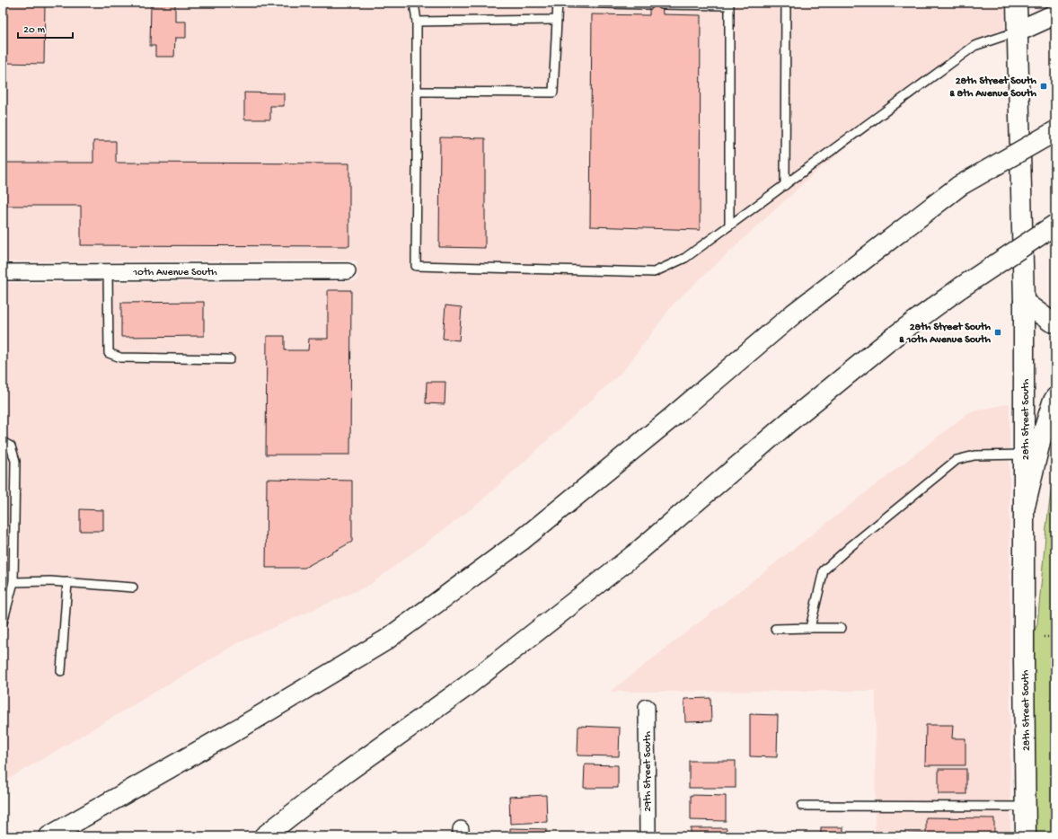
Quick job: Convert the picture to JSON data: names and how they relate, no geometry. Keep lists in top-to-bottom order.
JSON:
{
  "streets": {
    "main road": ["28th Street South"],
    "street": ["10th Avenue South", "29th Street South"]
  },
  "places": {
    "transit": ["28th Street South & 8th Avenue South", "28th Street South & 10th Avenue South"]
  },
  "scale_bar": "20 m"
}
